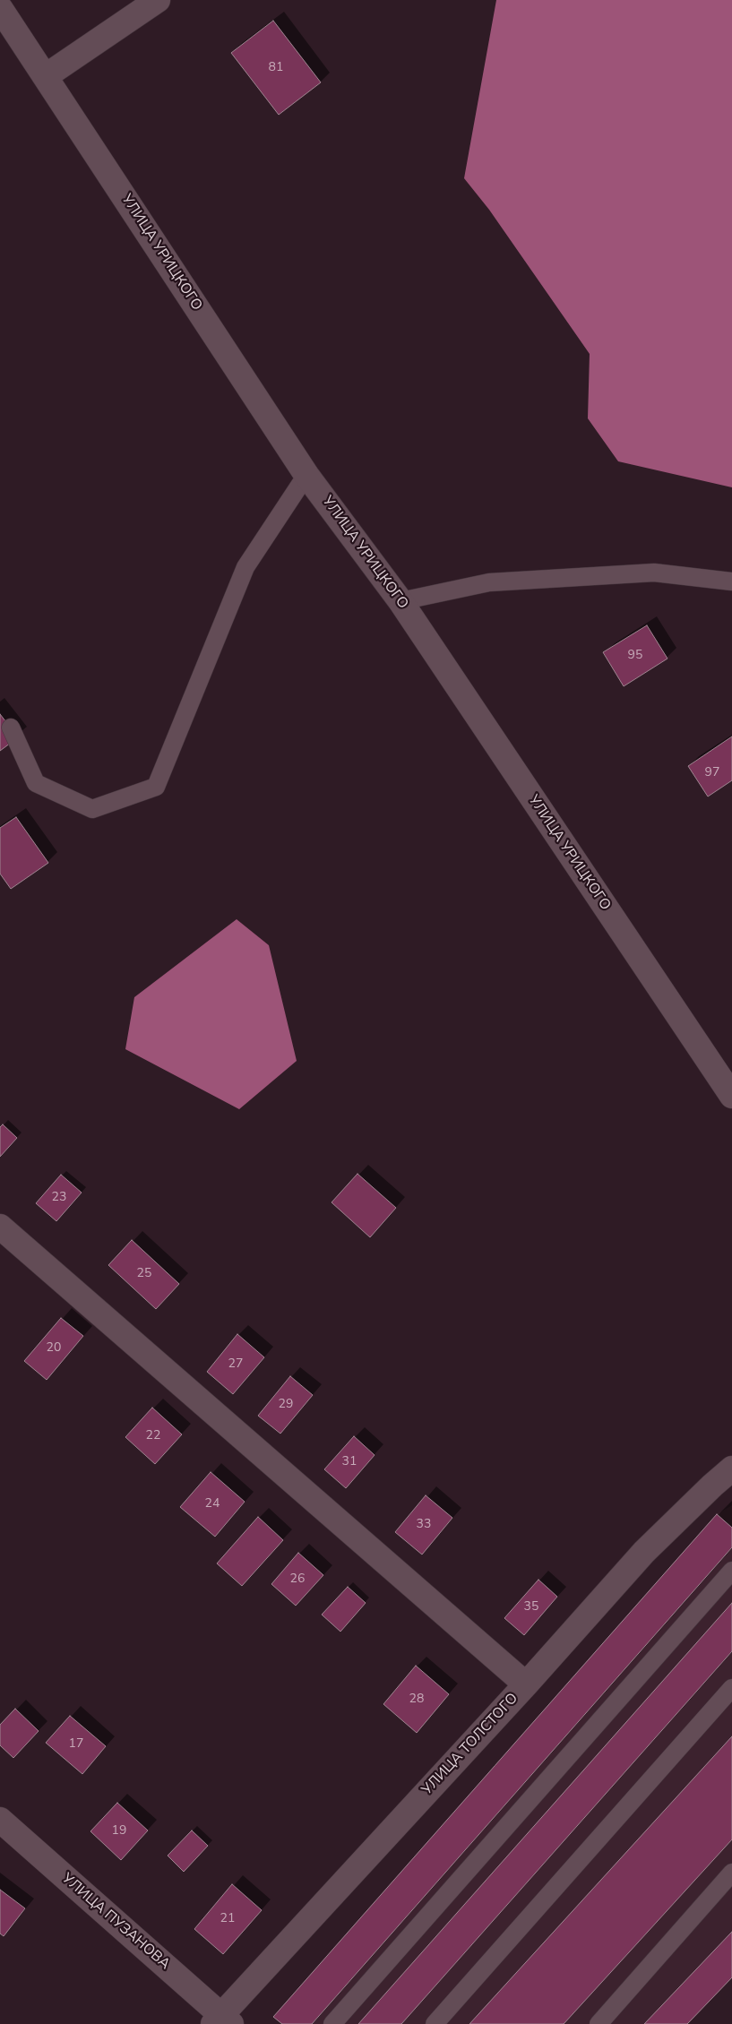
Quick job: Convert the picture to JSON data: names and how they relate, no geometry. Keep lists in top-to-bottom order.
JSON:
{
  "streets": {
    "street": ["УЛИЦА УРИЦКОГО", "УЛИЦА ТОЛСТОГО", "УЛИЦА ПУЗАНОВА"]
  },
  "crossings": [
    ["УЛИЦА ТОЛСТОГО", "УЛИЦА ПУЗАНОВА"]
  ],
  "house_numbers": [
    "81",
    "95",
    "97",
    "23",
    "25",
    "20",
    "27",
    "29",
    "22",
    "31",
    "24",
    "33",
    "26",
    "35",
    "28",
    "17",
    "19",
    "21"
  ]
}
